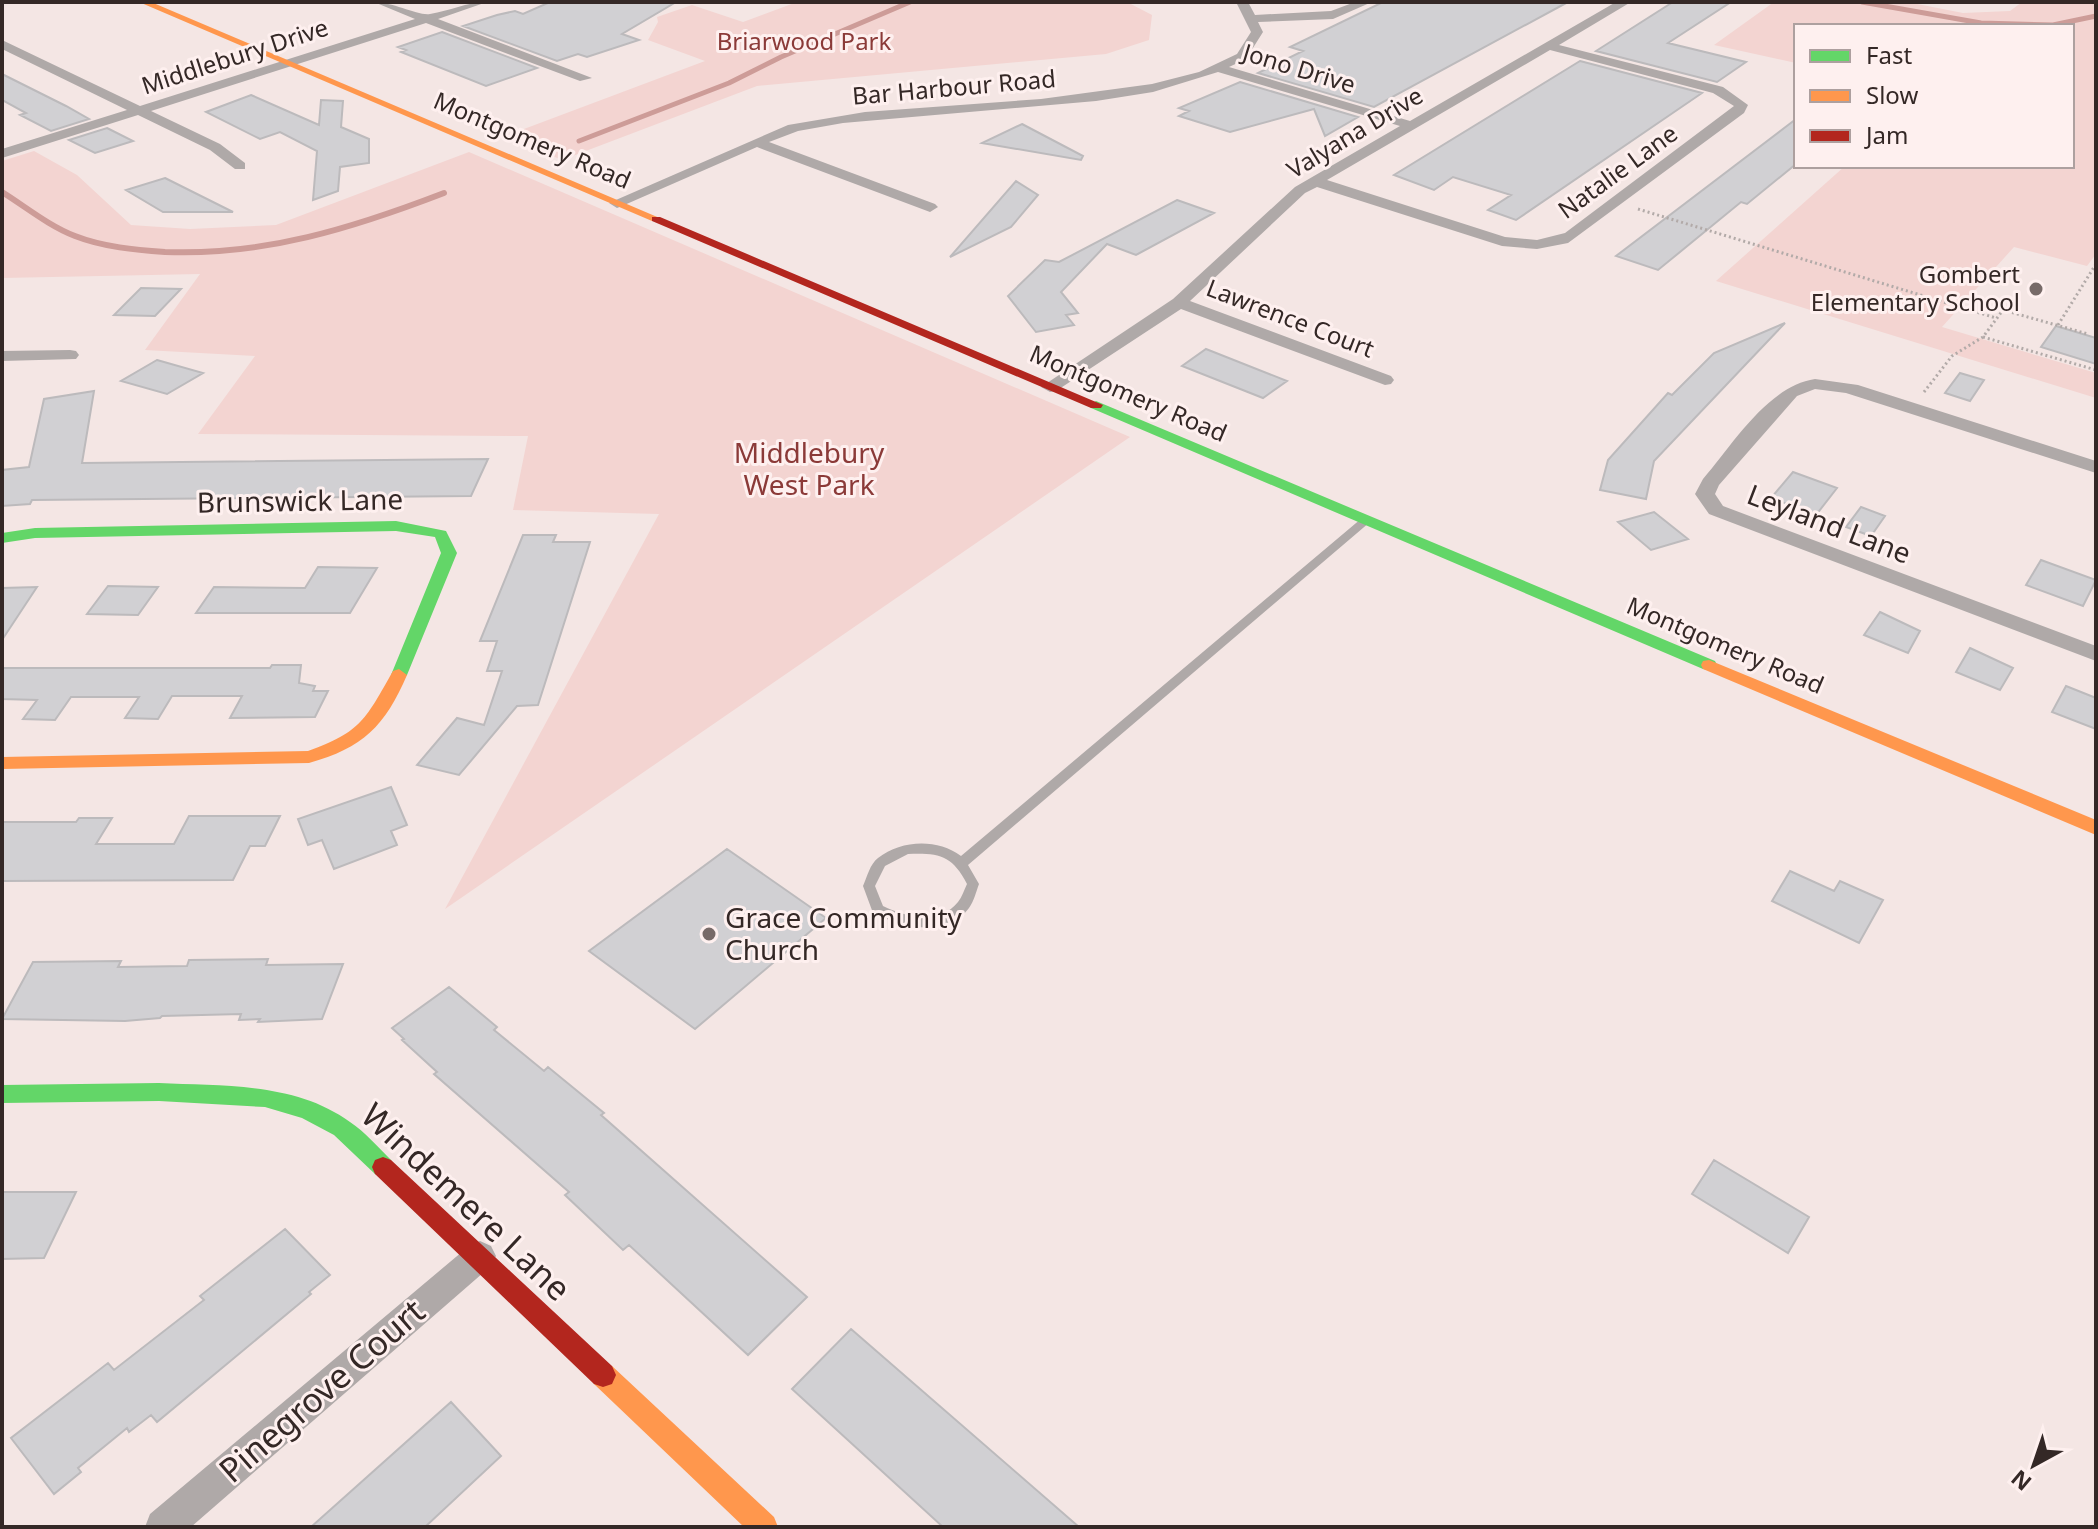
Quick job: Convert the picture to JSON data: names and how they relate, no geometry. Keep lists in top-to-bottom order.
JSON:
{
  "streets": {
    "street": [
      "Middlebury Drive",
      "Jono Drive",
      "Bar Harbour Road",
      "Valyana Drive",
      "Montgomery Road",
      "Natalie Lane",
      "Lawrence Court",
      "Brunswick Lane",
      "Leyland Lane",
      "Windemere Lane",
      "Pinegrove Court"
    ]
  },
  "crossings": [
    ["Middlebury Drive", "Montgomery Road"],
    ["Jono Drive", "Bar Harbour Road"],
    ["Jono Drive", "Valyana Drive"],
    ["Bar Harbour Road", "Montgomery Road"],
    ["Valyana Drive", "Montgomery Road"],
    ["Valyana Drive", "Natalie Lane"],
    ["Valyana Drive", "Lawrence Court"],
    ["Windemere Lane", "Pinegrove Court"]
  ],
  "parks": ["Briarwood Park", "Middlebury West Park"],
  "places": ["Gombert Elementary School", "Grace Community Church"],
  "legend": ["Fast", "Slow", "Jam"],
  "north": "bottom left"
}
